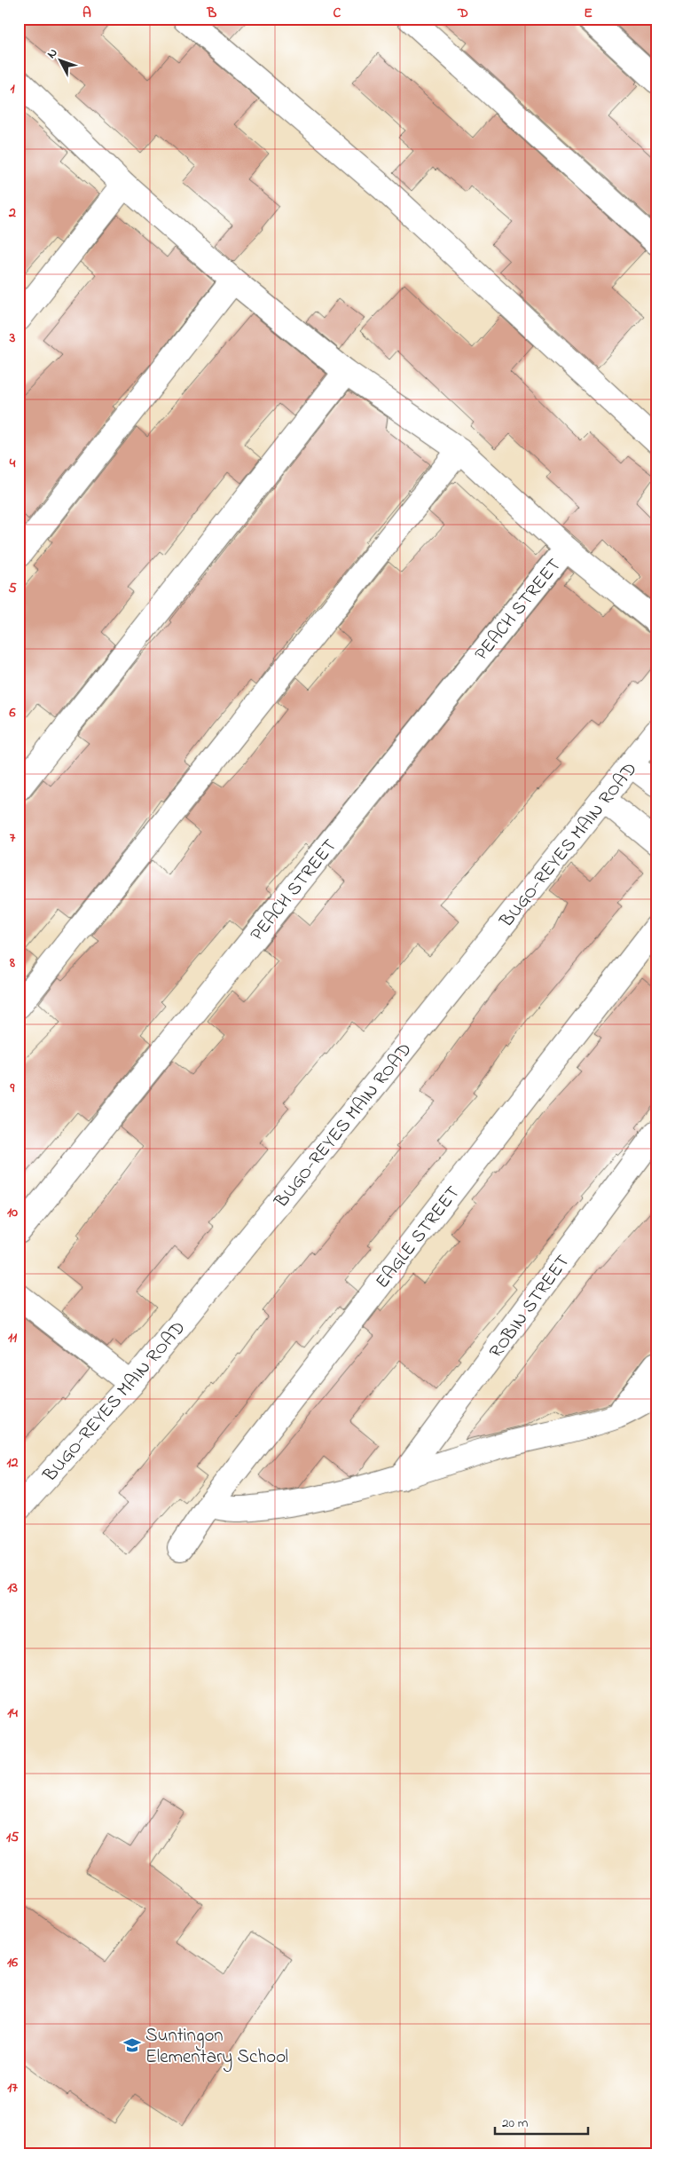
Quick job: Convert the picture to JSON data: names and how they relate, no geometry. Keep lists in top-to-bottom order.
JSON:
{
  "streets": {
    "street": [
      "PEACH STREET",
      "BUGO-REYES MAIN ROAD",
      "EAGLE STREET",
      "ROBIN STREET"
    ]
  },
  "places": {
    "school or university": ["Suntingon Elementary School"]
  },
  "scale_bar": "20 m",
  "north": "top left",
  "grid": {
    "columns": [
      "A",
      "B",
      "C",
      "D",
      "E"
    ],
    "rows": [
      "1",
      "2",
      "3",
      "4",
      "5",
      "6",
      "7",
      "8",
      "9",
      "10",
      "11",
      "12",
      "13",
      "14",
      "15",
      "16",
      "17"
    ]
  }
}
